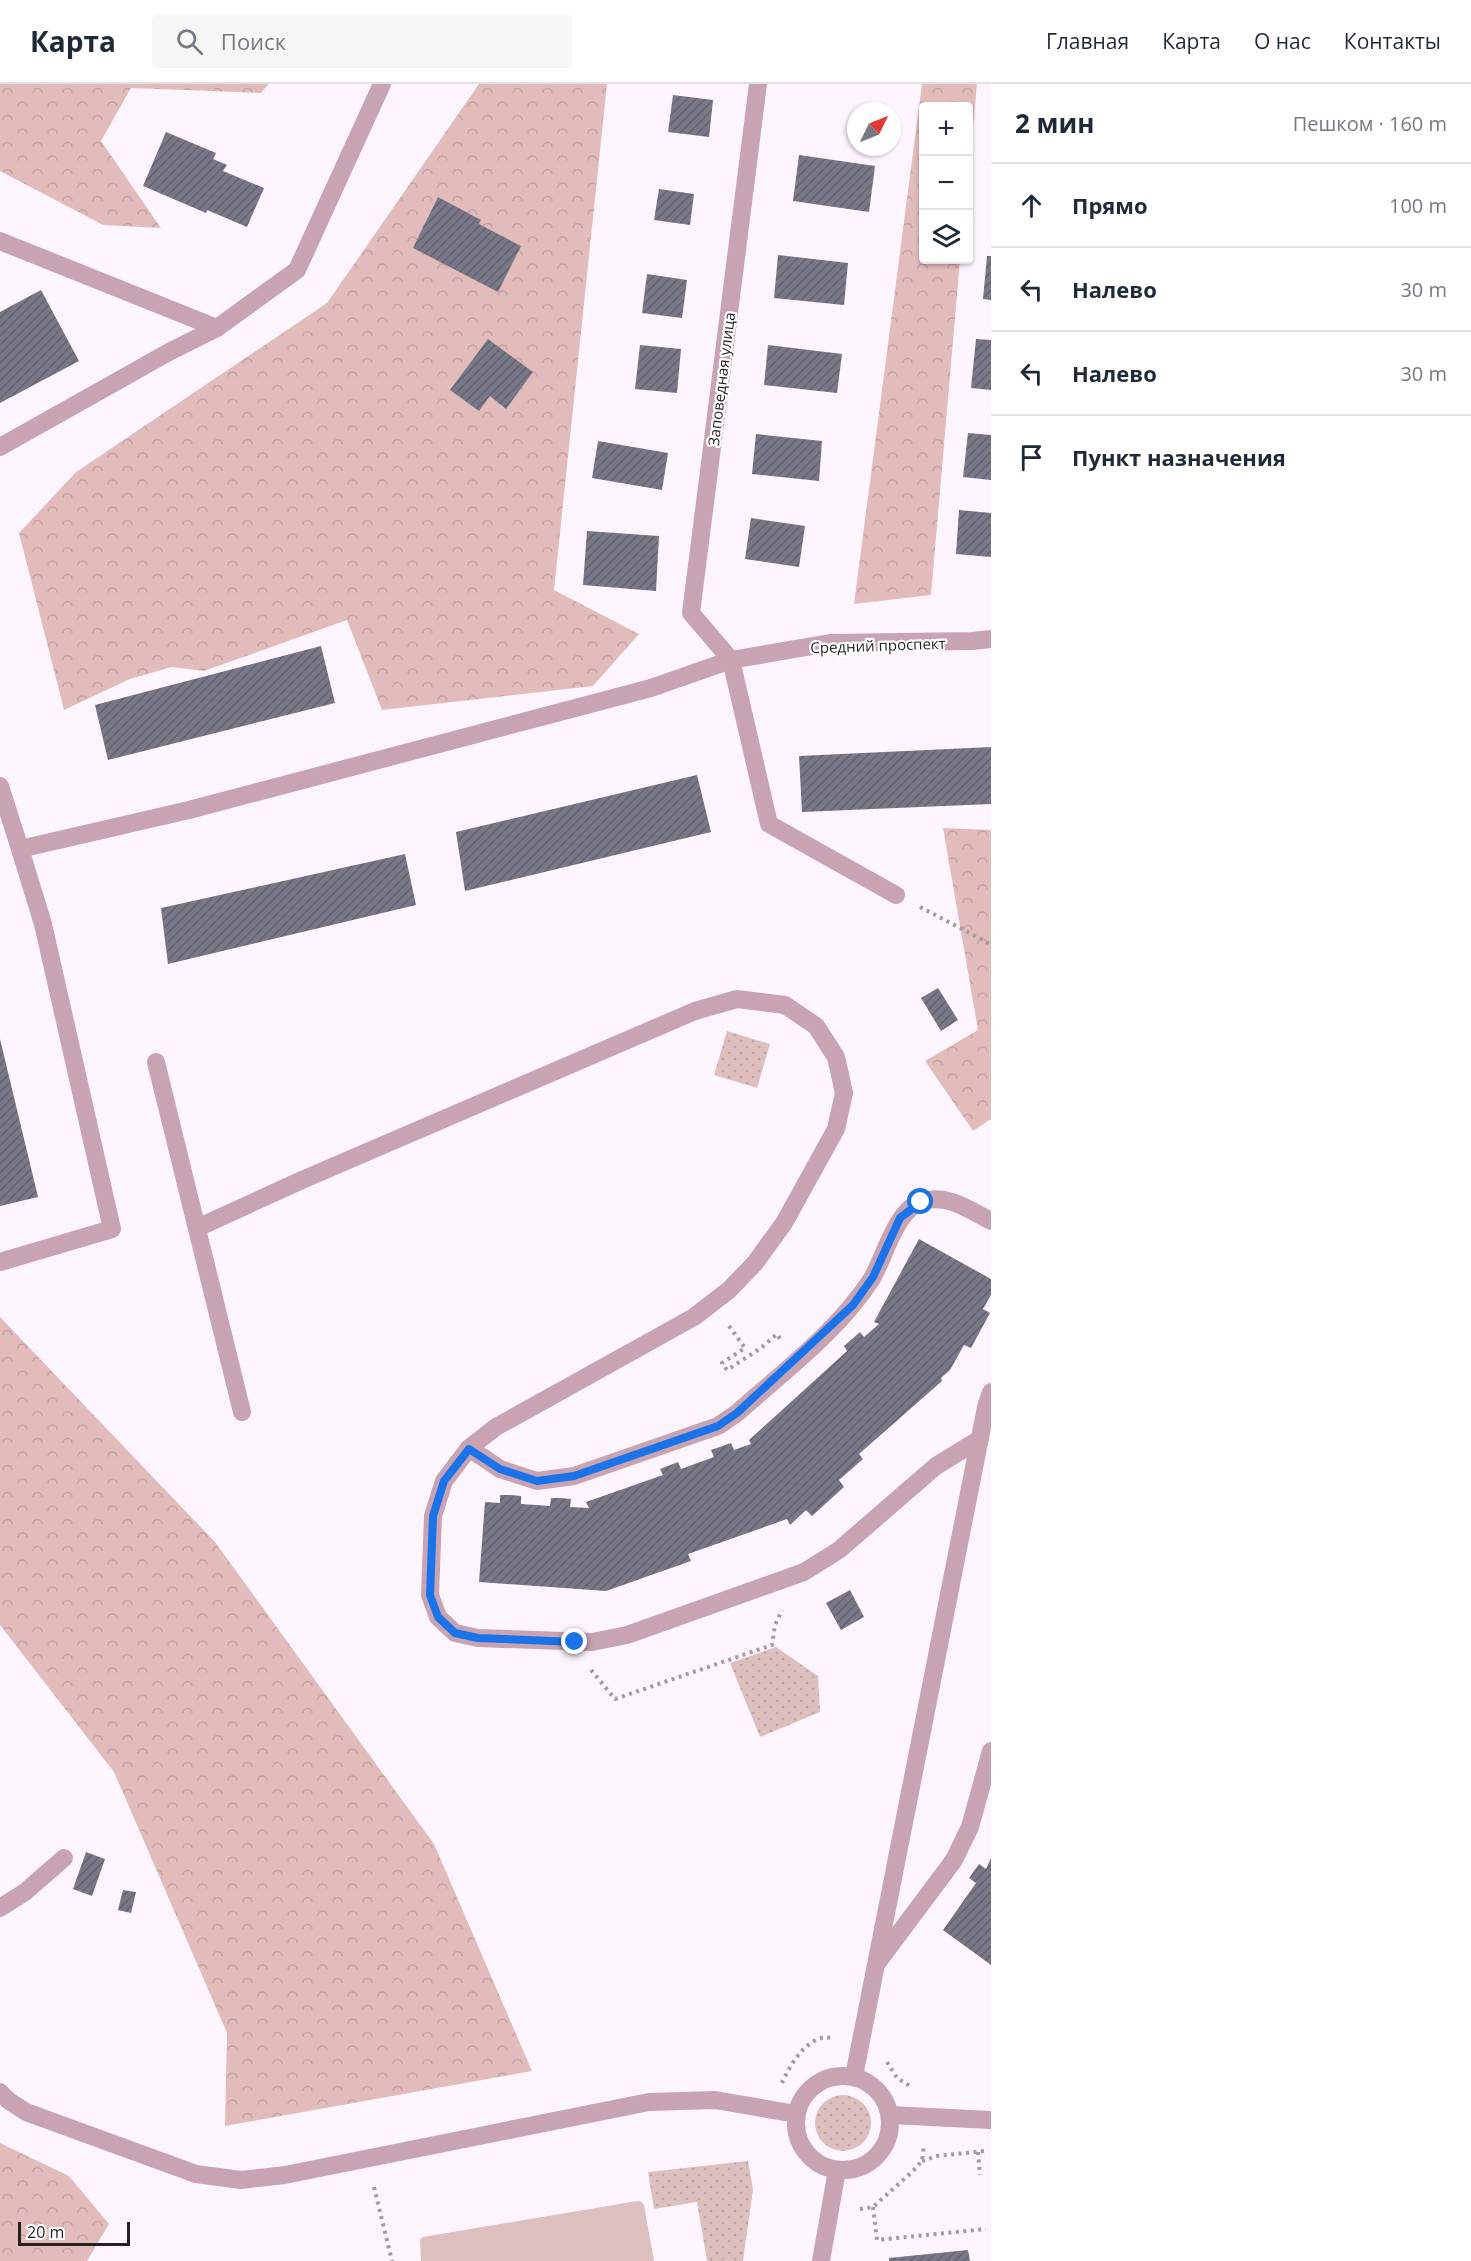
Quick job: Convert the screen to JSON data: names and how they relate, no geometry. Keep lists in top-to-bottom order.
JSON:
{
  "streets": {
    "street": ["Заповедная улица", "Средний проспект"]
  },
  "crossings": [
    ["Заповедная улица", "Средний проспект"]
  ],
  "scale_bar": "20 m",
  "north": "top right",
  "page": {
    "header": "Карта",
    "search": "Поиск",
    "nav": [
      "Главная",
      "Карта",
      "О нас",
      "Контакты"
    ],
    "heading": ["2 мин", "Пешком · 160 m"],
    "map_buttons": ["+", "−"],
    "list": [
      ["Прямо", "100 m"],
      ["Налево", "30 m"],
      ["Налево", "30 m"],
      "Пункт назначения"
    ],
    "scale": "20 m"
  }
}
